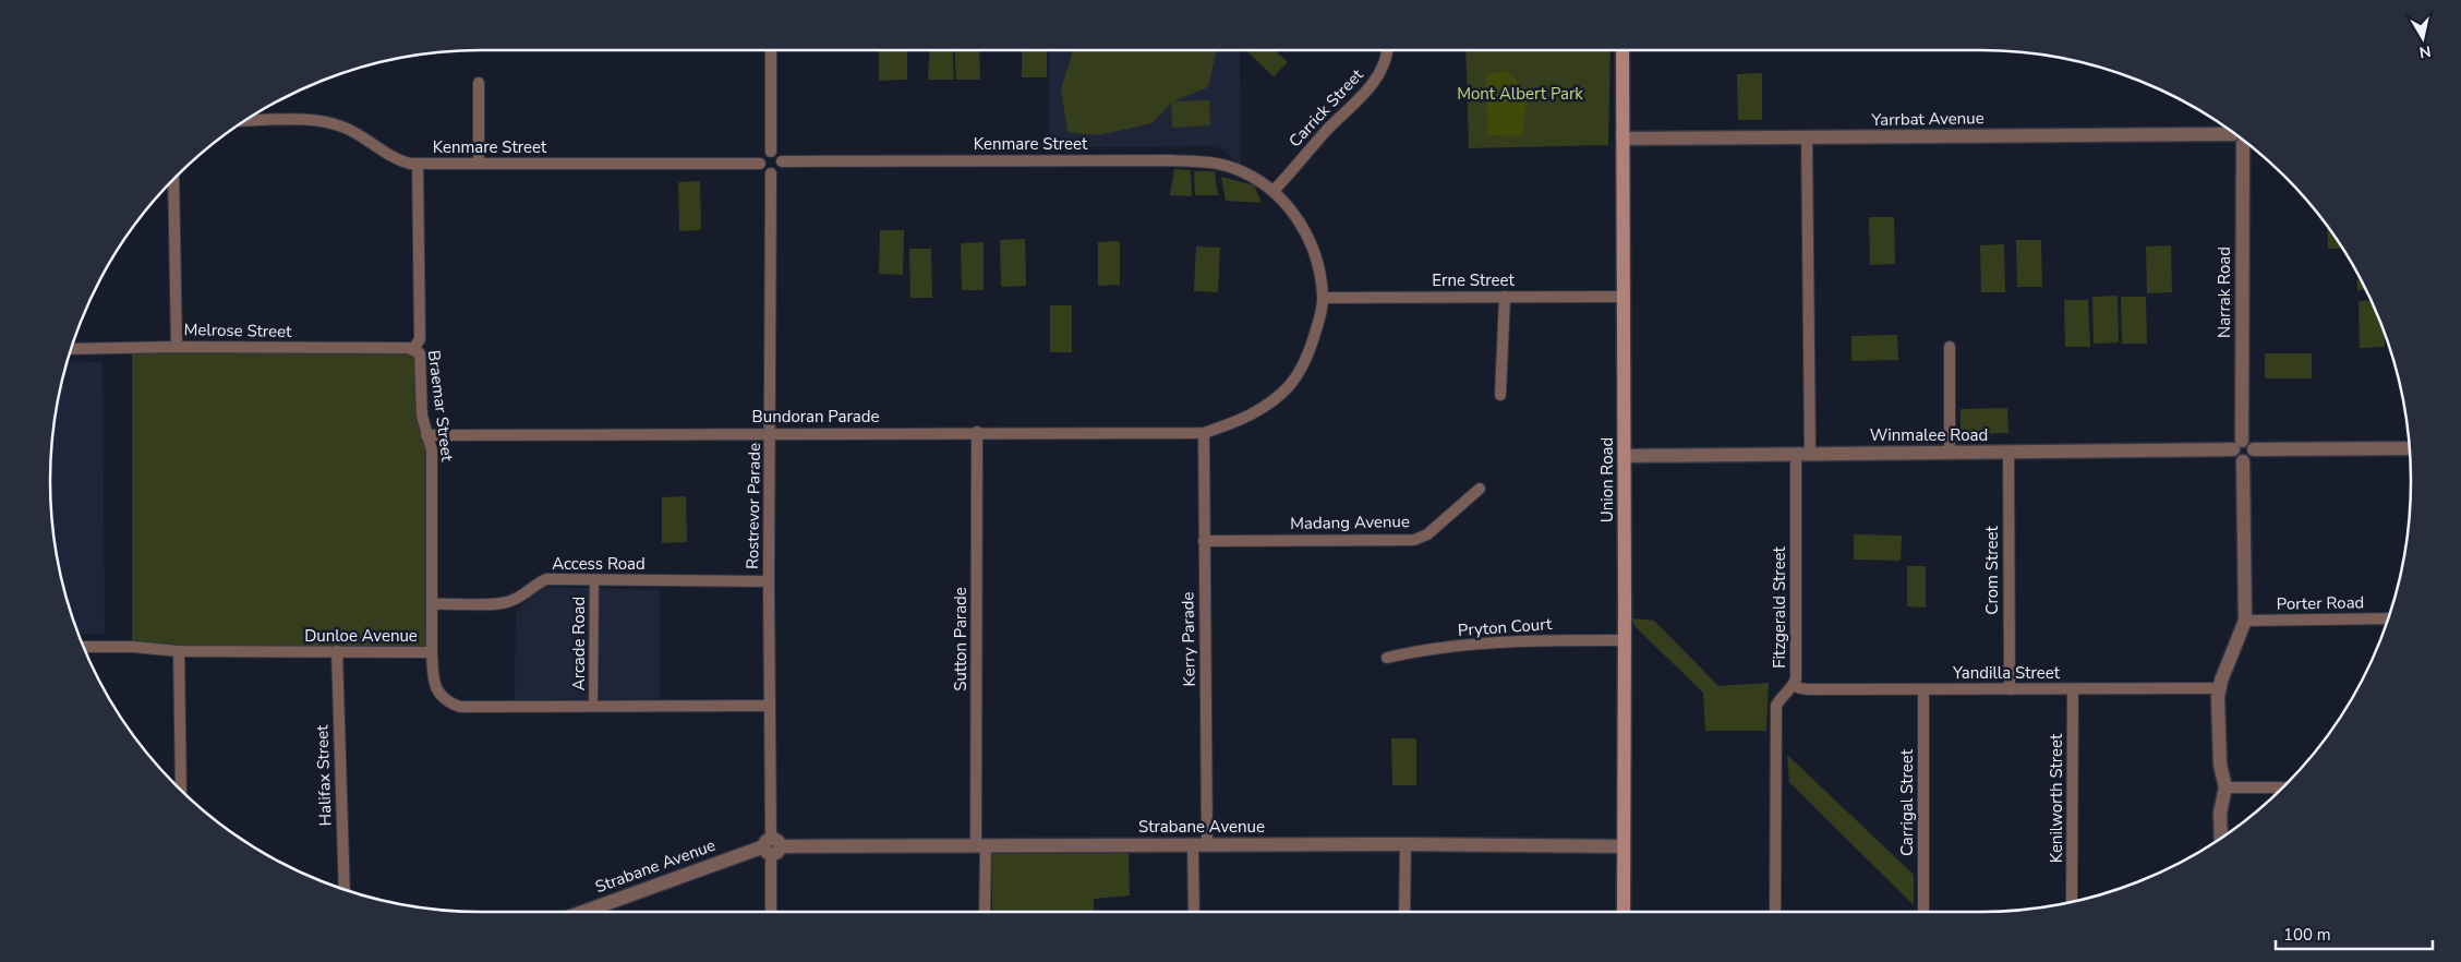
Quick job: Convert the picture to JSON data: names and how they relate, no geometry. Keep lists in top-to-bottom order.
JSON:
{
  "streets": {
    "main road": ["Union Road"],
    "street": [
      "Carrick Street",
      "Yarrbat Avenue",
      "Kenmare Street",
      "Erne Street",
      "Narrak Road",
      "Melrose Street",
      "Braemar Street",
      "Bundoran Parade",
      "Winmalee Road",
      "Rostrevor Parade",
      "Madang Avenue",
      "Access Road",
      "Crom Street",
      "Porter Road",
      "Fitzgerald Street",
      "Pryton Court",
      "Dunloe Avenue",
      "Sutton Parade",
      "Kerry Parade",
      "Arcade Road",
      "Yandilla Street",
      "Halifax Street",
      "Kenilworth Street",
      "Carrigal Street",
      "Strabane Avenue"
    ]
  },
  "crossings": [
    ["Carrick Street", "Kenmare Street"],
    ["Yarrbat Avenue", "Union Road"],
    ["Kenmare Street", "Braemar Street"],
    ["Kenmare Street", "Rostrevor Parade"],
    ["Erne Street", "Union Road"],
    ["Narrak Road", "Winmalee Road"],
    ["Melrose Street", "Braemar Street"],
    ["Braemar Street", "Bundoran Parade"],
    ["Braemar Street", "Access Road"],
    ["Braemar Street", "Dunloe Avenue"],
    ["Bundoran Parade", "Rostrevor Parade"],
    ["Bundoran Parade", "Sutton Parade"],
    ["Bundoran Parade", "Kerry Parade"],
    ["Winmalee Road", "Union Road"],
    ["Winmalee Road", "Crom Street"],
    ["Winmalee Road", "Fitzgerald Street"],
    ["Union Road", "Pryton Court"],
    ["Union Road", "Strabane Avenue"],
    ["Rostrevor Parade", "Access Road"],
    ["Rostrevor Parade", "Dunloe Avenue"],
    ["Rostrevor Parade", "Strabane Avenue"],
    ["Madang Avenue", "Kerry Parade"],
    ["Access Road", "Arcade Road"],
    ["Crom Street", "Yandilla Street"],
    ["Fitzgerald Street", "Yandilla Street"],
    ["Dunloe Avenue", "Arcade Road"],
    ["Dunloe Avenue", "Halifax Street"],
    ["Sutton Parade", "Strabane Avenue"],
    ["Kerry Parade", "Strabane Avenue"],
    ["Yandilla Street", "Kenilworth Street"],
    ["Yandilla Street", "Carrigal Street"]
  ],
  "parks": ["Mont Albert Park"],
  "scale_bar": "100 m",
  "north": "bottom"
}
